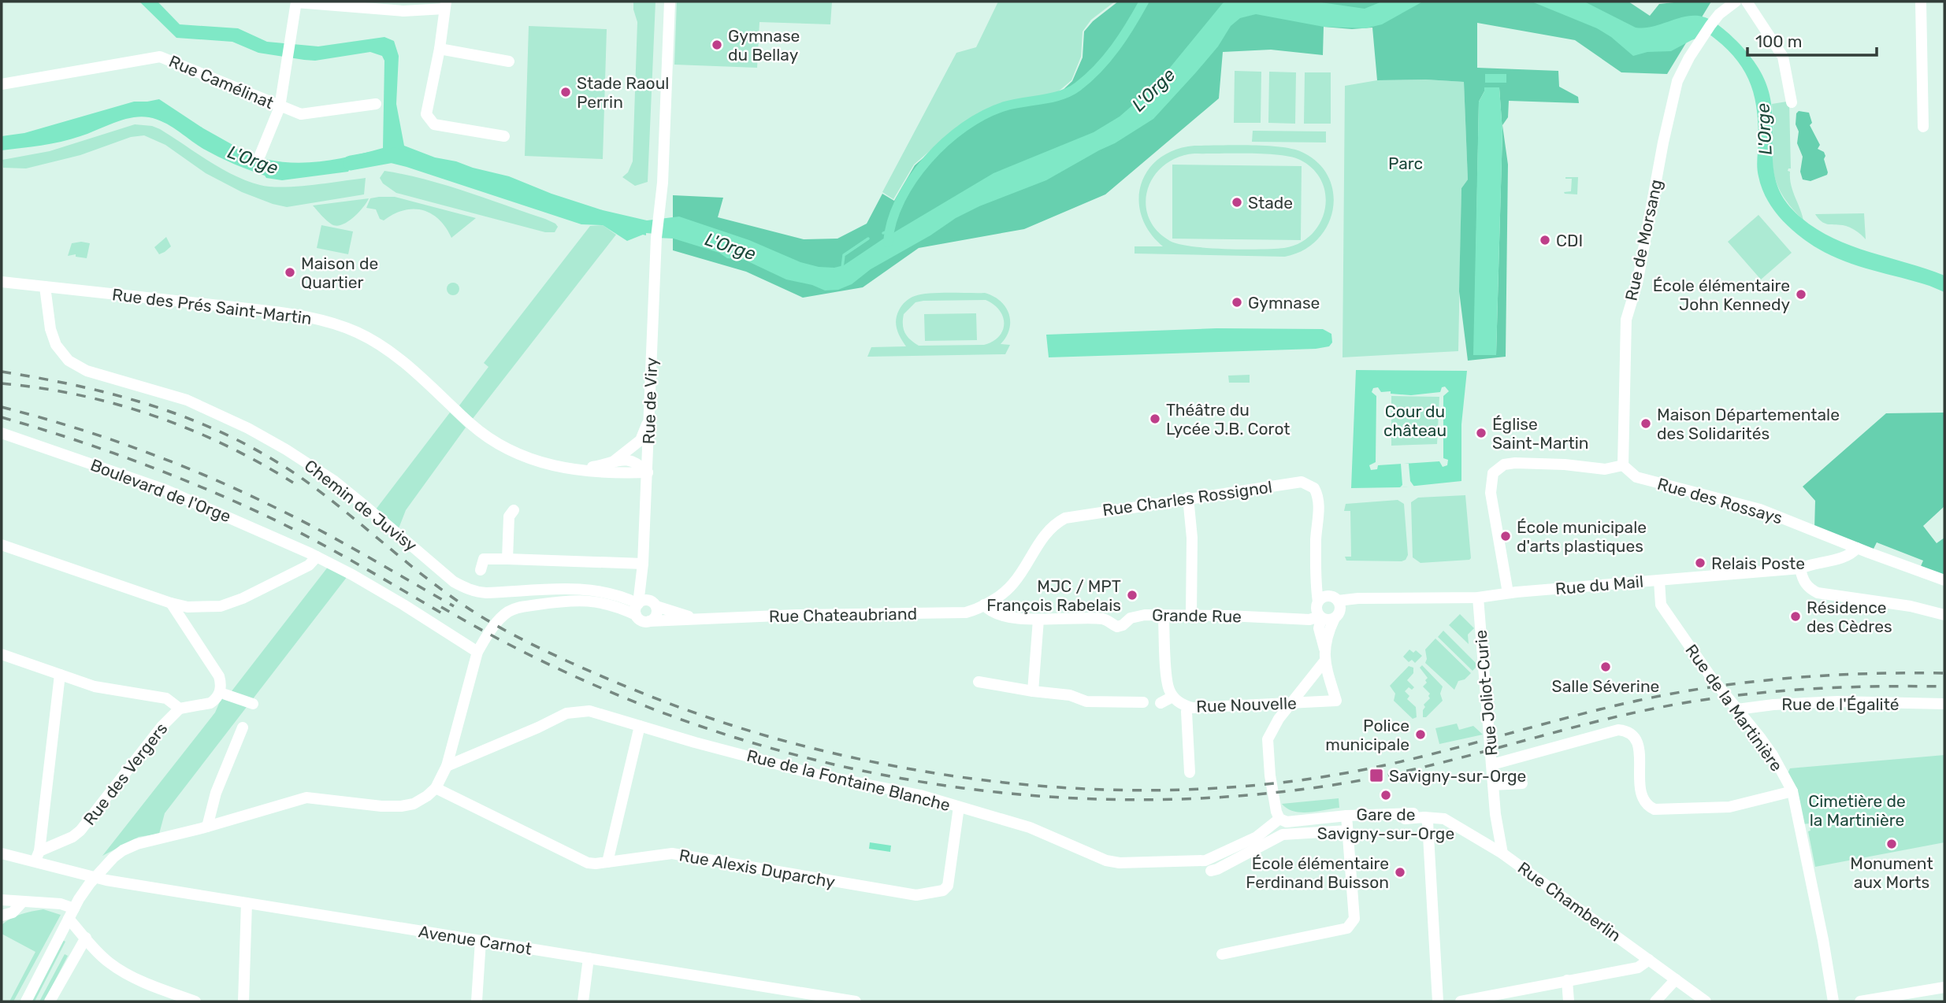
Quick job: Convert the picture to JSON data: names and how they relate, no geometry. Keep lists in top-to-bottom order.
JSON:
{
  "streets": {
    "street": [
      "Rue Camélinat",
      "Rue de Morsang",
      "Rue des Prés Saint-Martin",
      "Rue de Viry",
      "Boulevard de l'Orge",
      "Rue Charles Rossignol",
      "Rue des Rossays",
      "Chemin de Juvisy",
      "Rue du Mail",
      "Rue Chateaubriand",
      "Grande Rue",
      "Rue Joliot-Curie",
      "Rue de l'Égalité",
      "Rue Nouvelle",
      "Rue de la Martinière",
      "Rue des Vergers",
      "Rue de la Fontaine Blanche",
      "Rue Alexis Duparchy",
      "Rue Chamberlin",
      "Avenue Carnot"
    ]
  },
  "crossings": [
    ["Rue de Morsang", "Rue des Rossays"],
    ["Rue des Prés Saint-Martin", "Rue de Viry"],
    ["Rue des Prés Saint-Martin", "Chemin de Juvisy"],
    ["Rue de Viry", "Chemin de Juvisy"],
    ["Rue de Viry", "Rue Chateaubriand"],
    ["Rue Charles Rossignol", "Rue du Mail"],
    ["Rue Charles Rossignol", "Rue Chateaubriand"],
    ["Rue Charles Rossignol", "Grande Rue"],
    ["Rue Charles Rossignol", "Rue Nouvelle"],
    ["Rue des Rossays", "Rue du Mail"],
    ["Chemin de Juvisy", "Rue Chateaubriand"],
    ["Rue du Mail", "Grande Rue"],
    ["Rue du Mail", "Rue Joliot-Curie"],
    ["Rue du Mail", "Rue de la Martinière"],
    ["Rue Chateaubriand", "Grande Rue"],
    ["Rue Joliot-Curie", "Rue Chamberlin"],
    ["Rue de l'Égalité", "Rue de la Martinière"],
    ["Rue de la Fontaine Blanche", "Rue Alexis Duparchy"]
  ],
  "water": ["L'Orge"],
  "parks": ["Parc", "Cour du château", "Cimetière de la Martinière"],
  "places": {
    "other": [
      "Gymnase du Bellay",
      "Stade Raoul Perrin",
      "Stade",
      "CDI",
      "Maison de Quartier",
      "École élémentaire John Kennedy",
      "Gymnase",
      "Théâtre du Lycée J.B. Corot",
      "Maison Départementale des Solidarités",
      "Église Saint-Martin",
      "École municipale d'arts plastiques",
      "Relais Poste",
      "MJC / MPT François Rabelais",
      "Résidence des Cèdres",
      "Salle Séverine",
      "Police municipale",
      "Gare de Savigny-sur-Orge",
      "Monument aux Morts",
      "École élémentaire Ferdinand Buisson"
    ],
    "transit": ["Savigny-sur-Orge"]
  },
  "scale_bar": "100 m"
}
